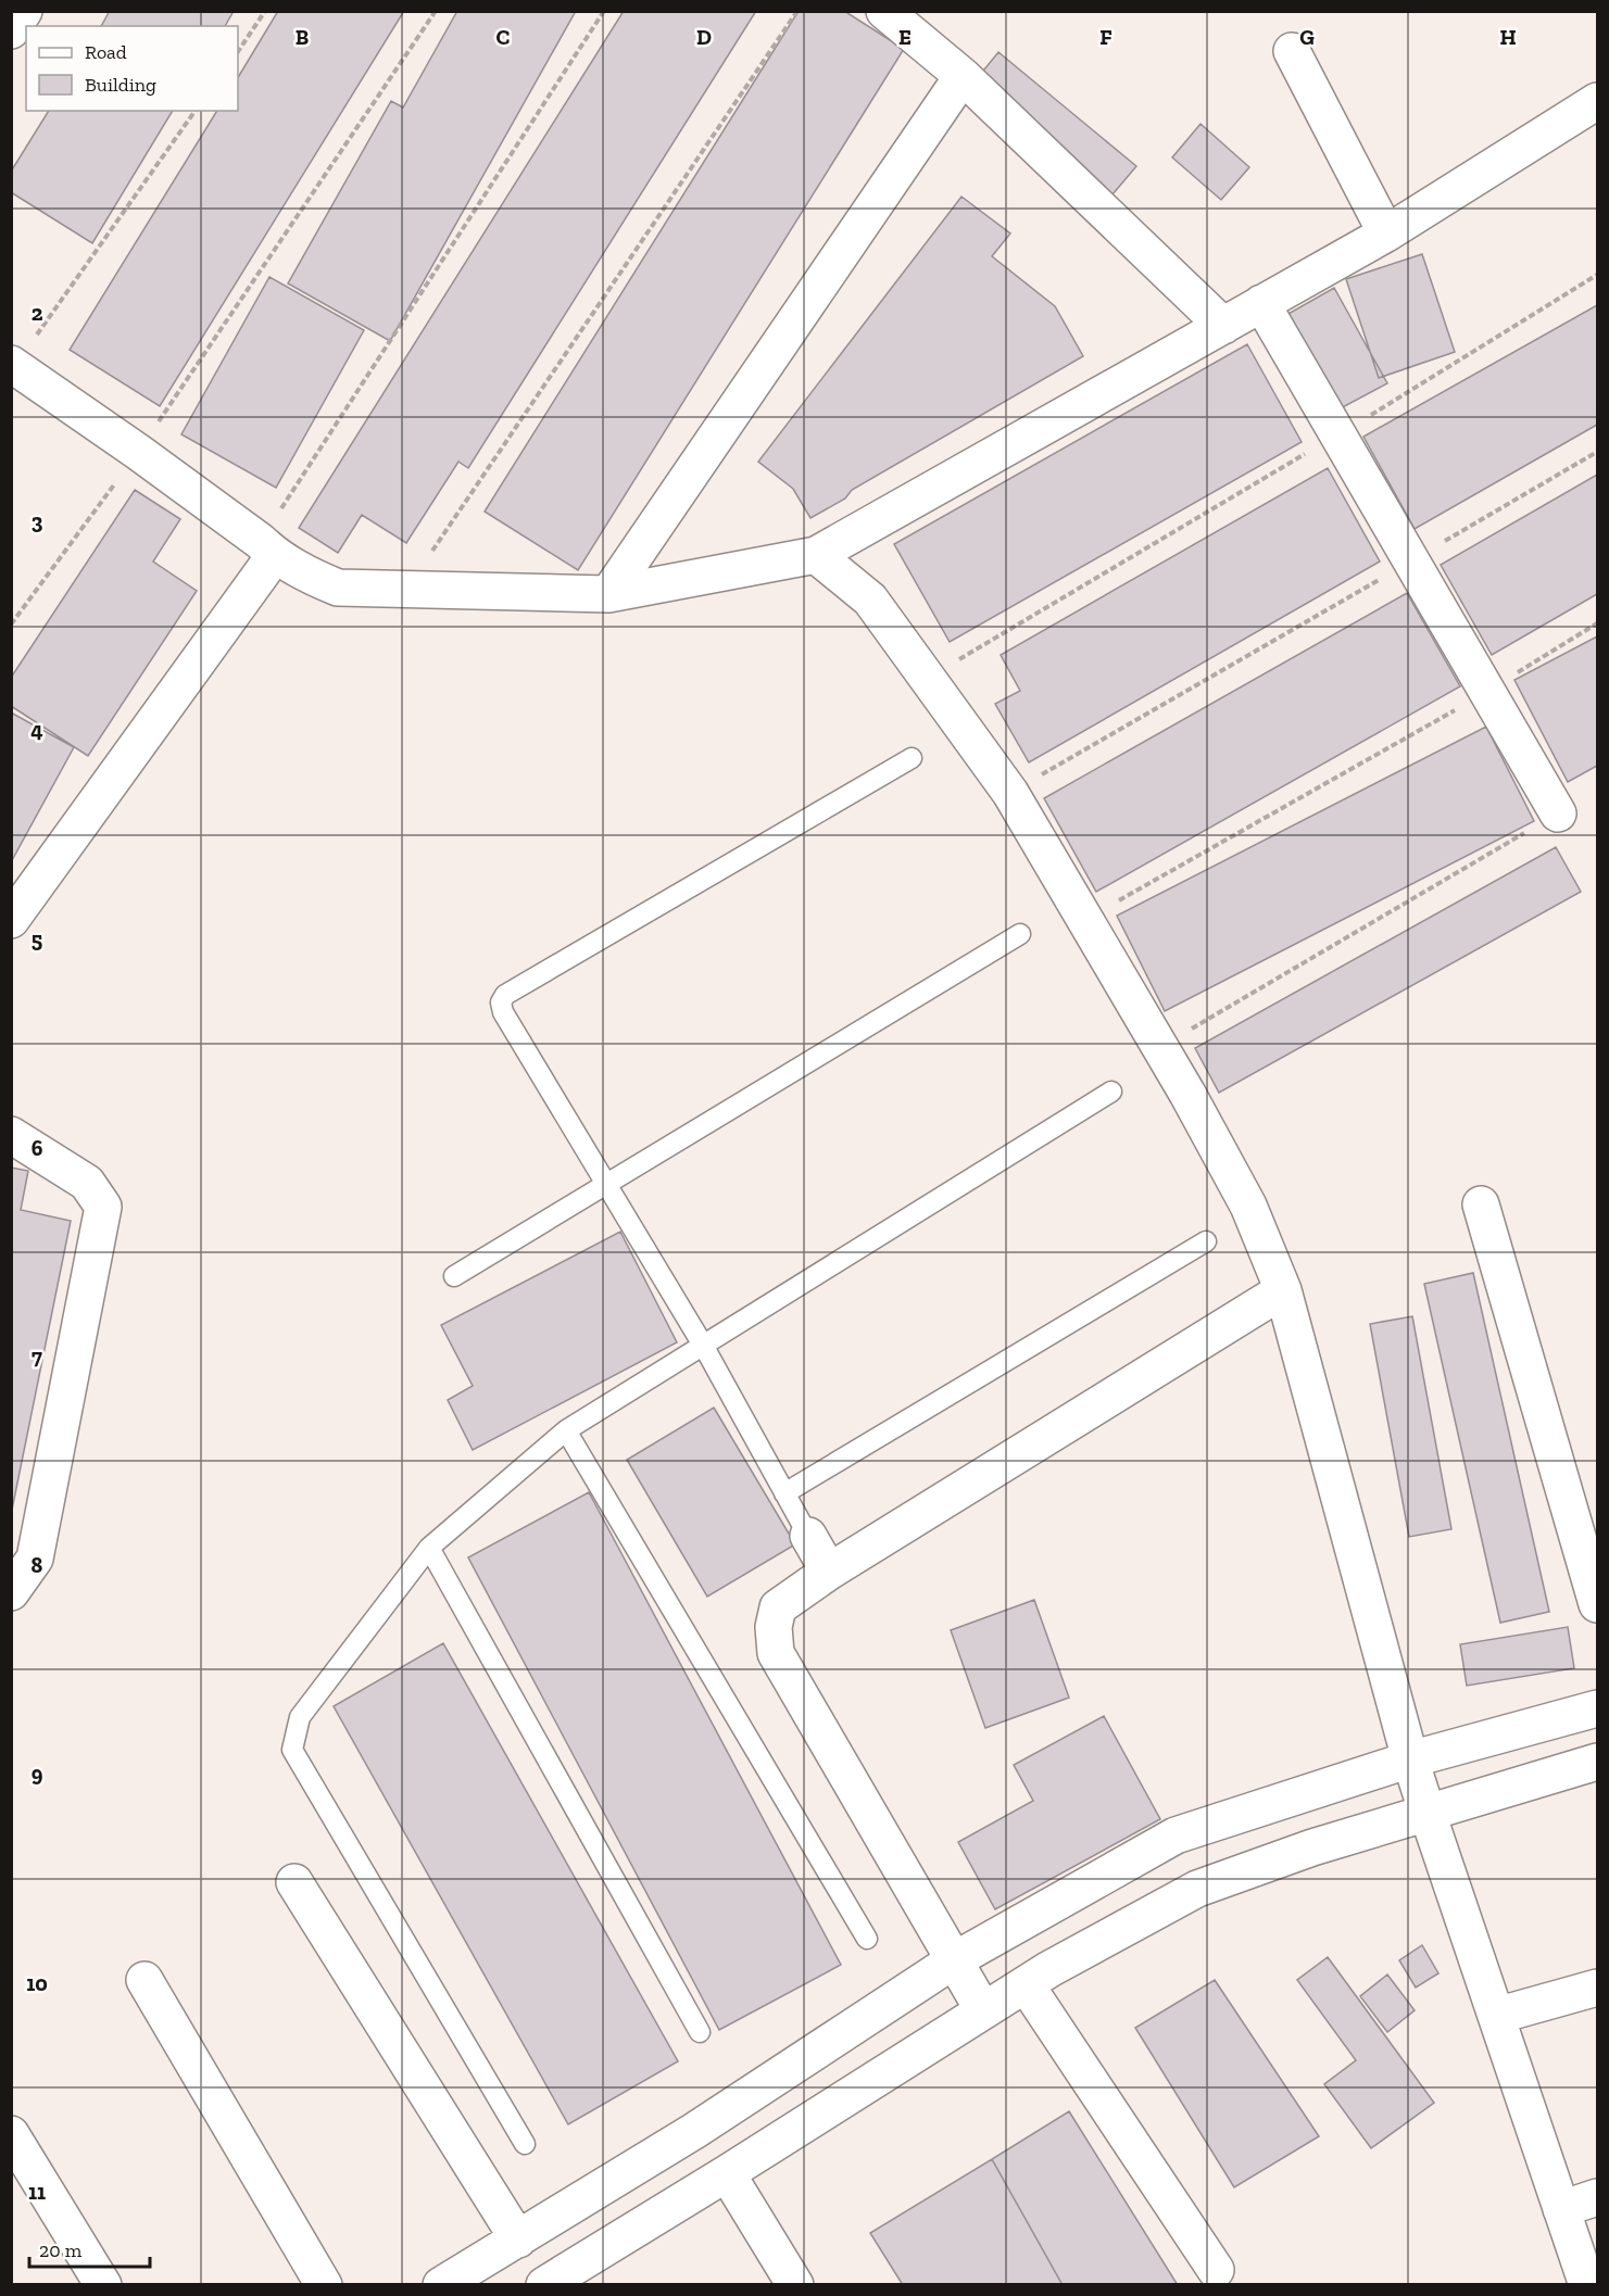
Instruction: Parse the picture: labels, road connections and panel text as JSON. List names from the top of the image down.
{
  "legend": ["Road", "Building"],
  "scale_bar": "20 m",
  "grid": {
    "columns": [
      "B",
      "C",
      "D",
      "E",
      "F",
      "G",
      "H"
    ],
    "rows": [
      "2",
      "3",
      "4",
      "5",
      "6",
      "7",
      "8",
      "9",
      "10",
      "11"
    ]
  }
}
